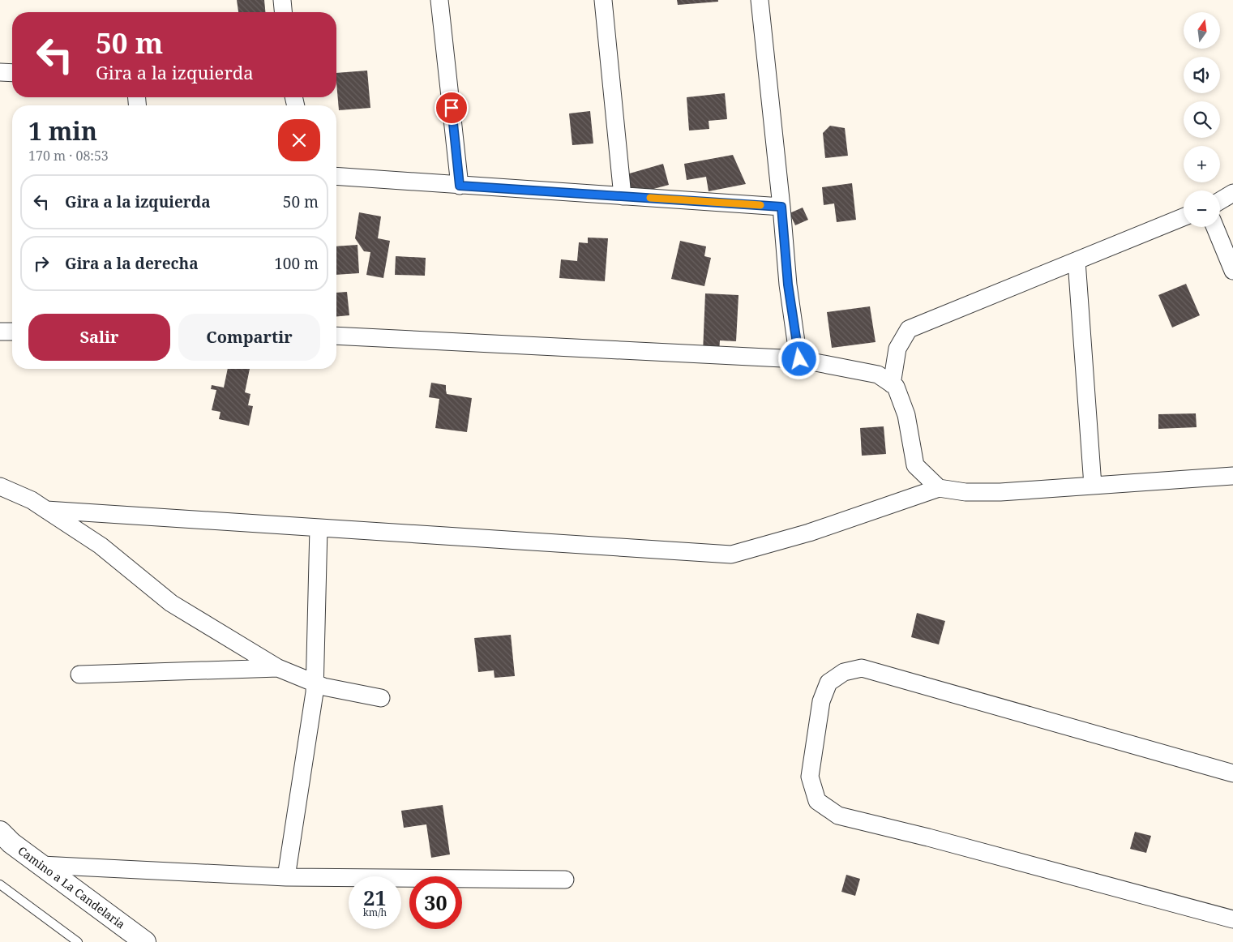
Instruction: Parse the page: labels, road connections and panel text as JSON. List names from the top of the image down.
{
  "streets": {
    "street": ["Camino a La Candelaria"]
  },
  "north": "top",
  "page": {
    "map_buttons": ["+", "−"],
    "turn": ["50 m", "Gira a la izquierda"],
    "heading": ["1 min", "170 m · 08:53"],
    "list": [
      {
        "name": "Gira a la izquierda",
        "value": "50 m"
      },
      {
        "name": "Gira a la derecha",
        "value": "100 m"
      }
    ],
    "buttons": ["Salir", "Compartir"],
    "speed": "21 km/h",
    "limit": "30"
  }
}
